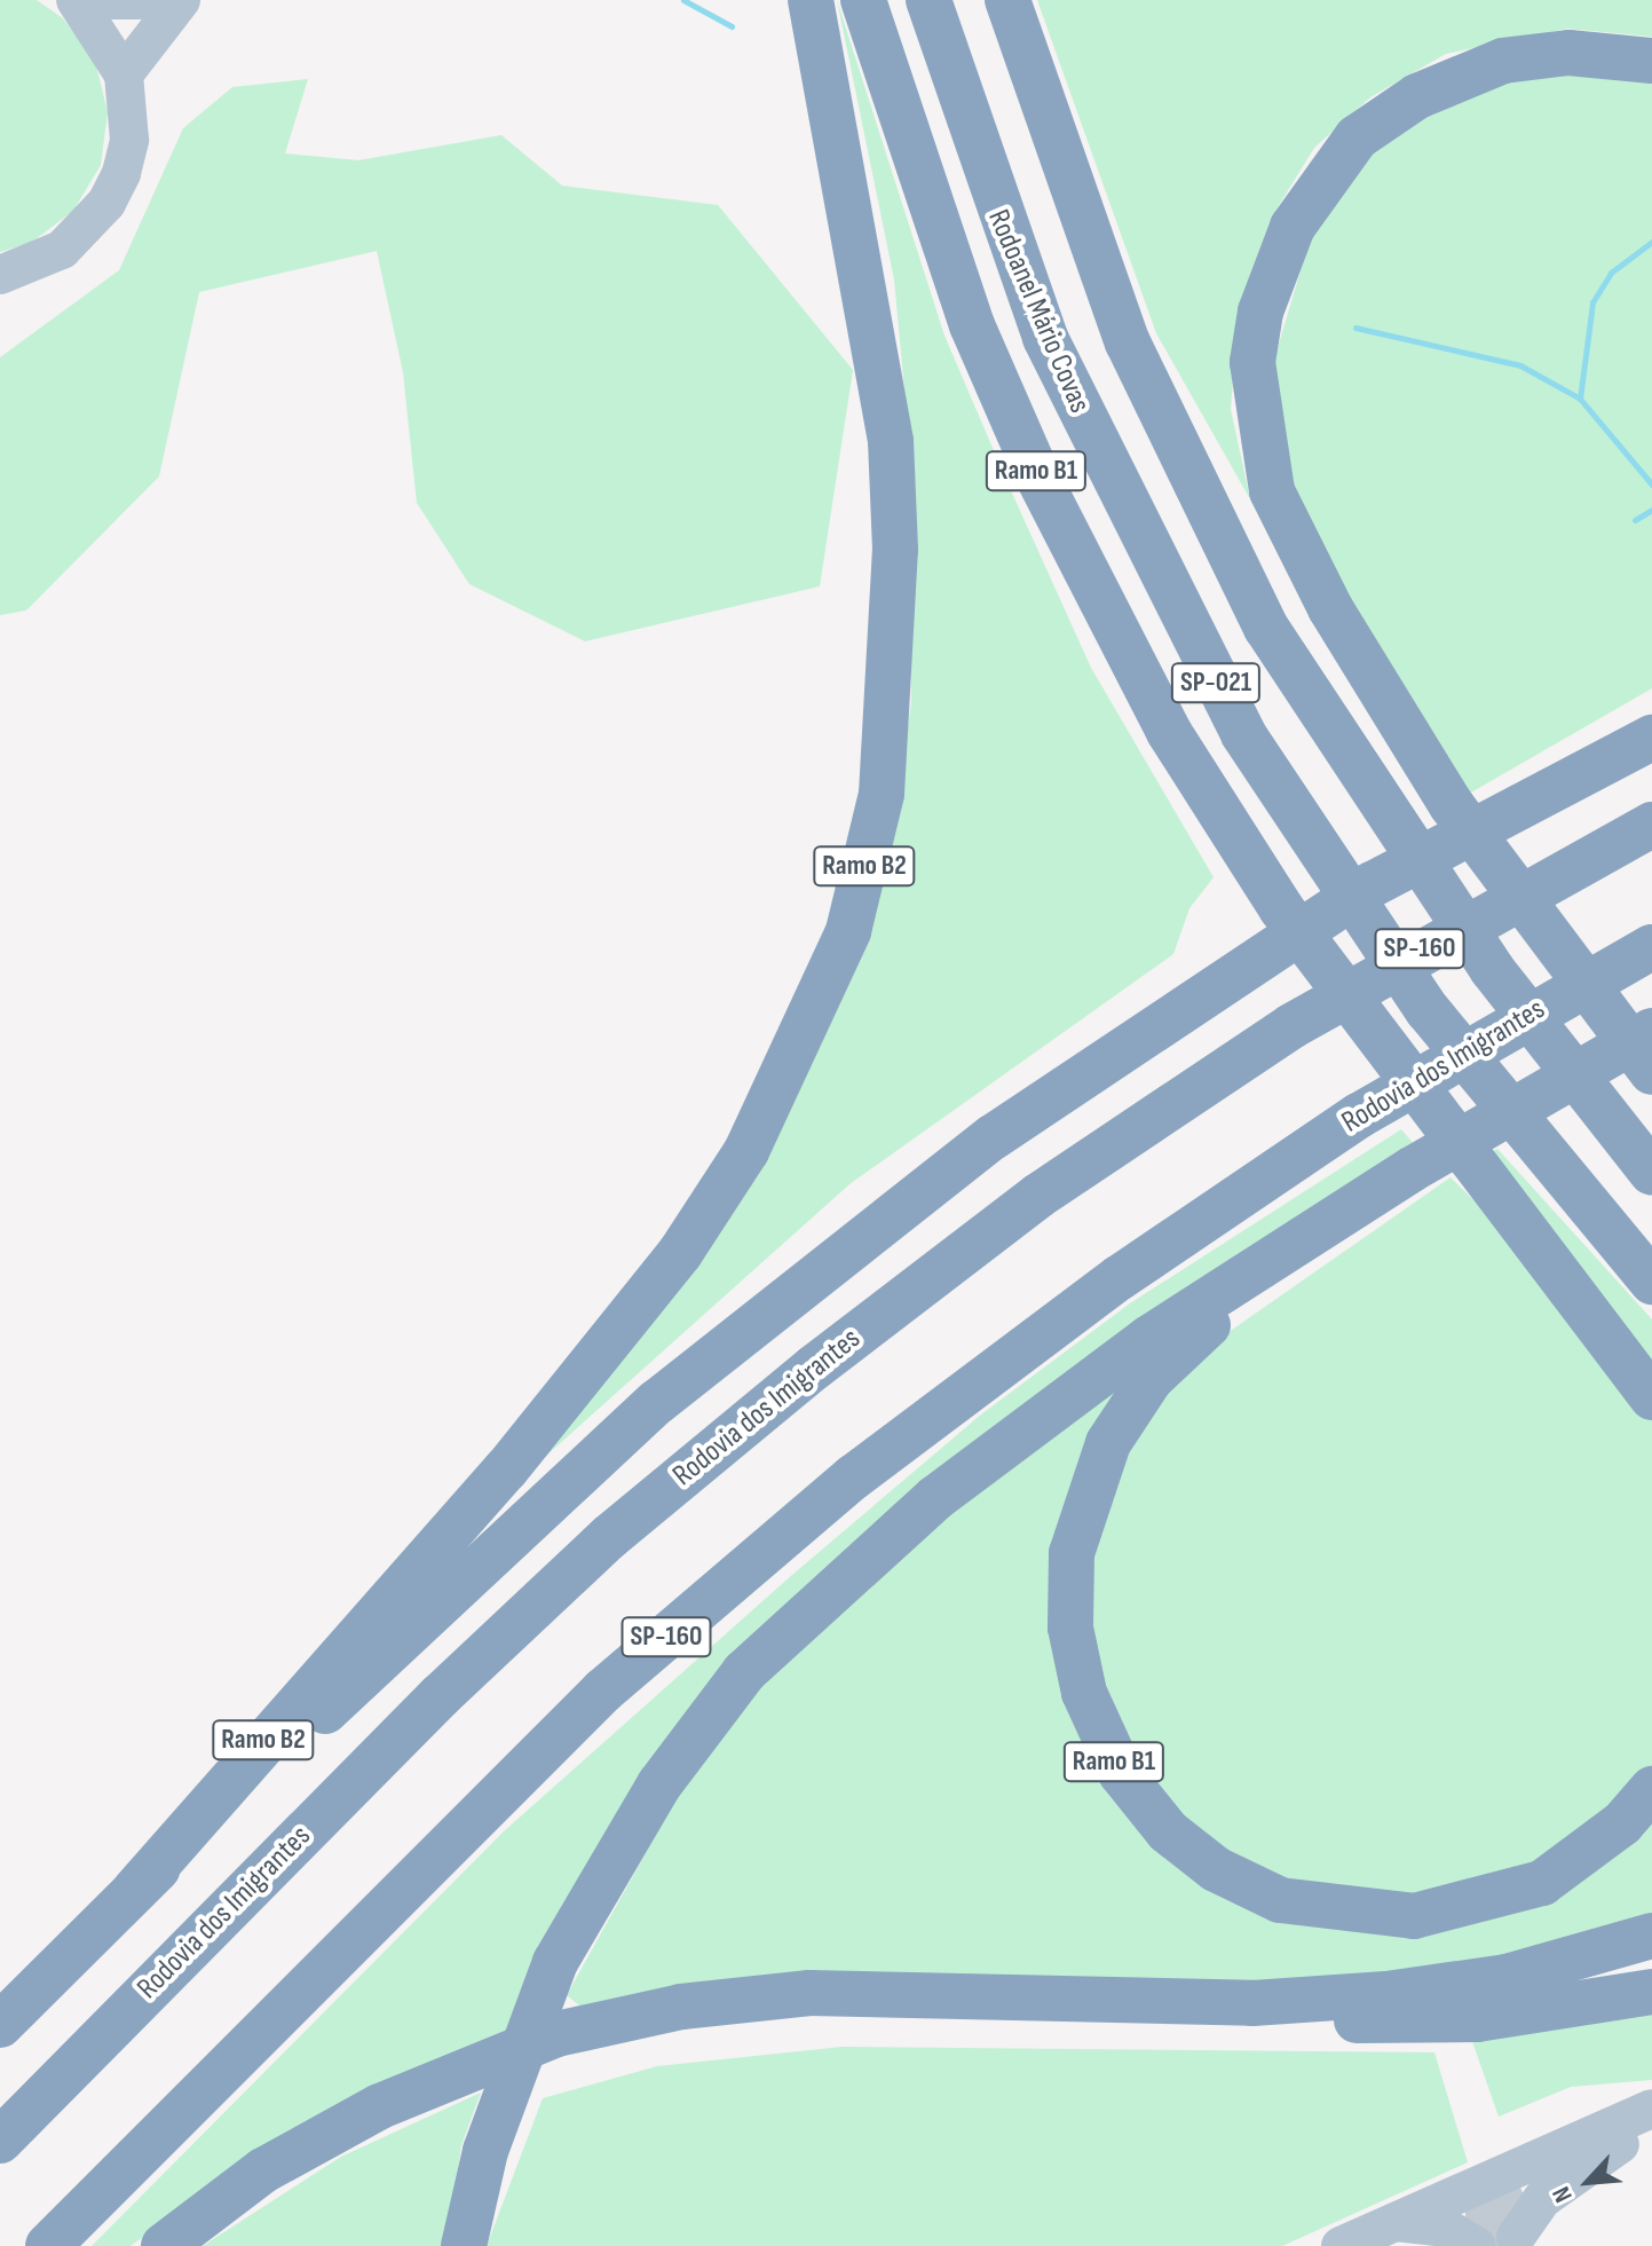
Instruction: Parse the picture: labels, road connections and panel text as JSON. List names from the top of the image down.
{
  "streets": {
    "highway": [
      "Rodoanel Mário Covas",
      "Ramo B1",
      "SP-021",
      "Ramo B2",
      "SP-160",
      "Rodovia dos Imigrantes"
    ]
  },
  "north": "bottom left"
}
